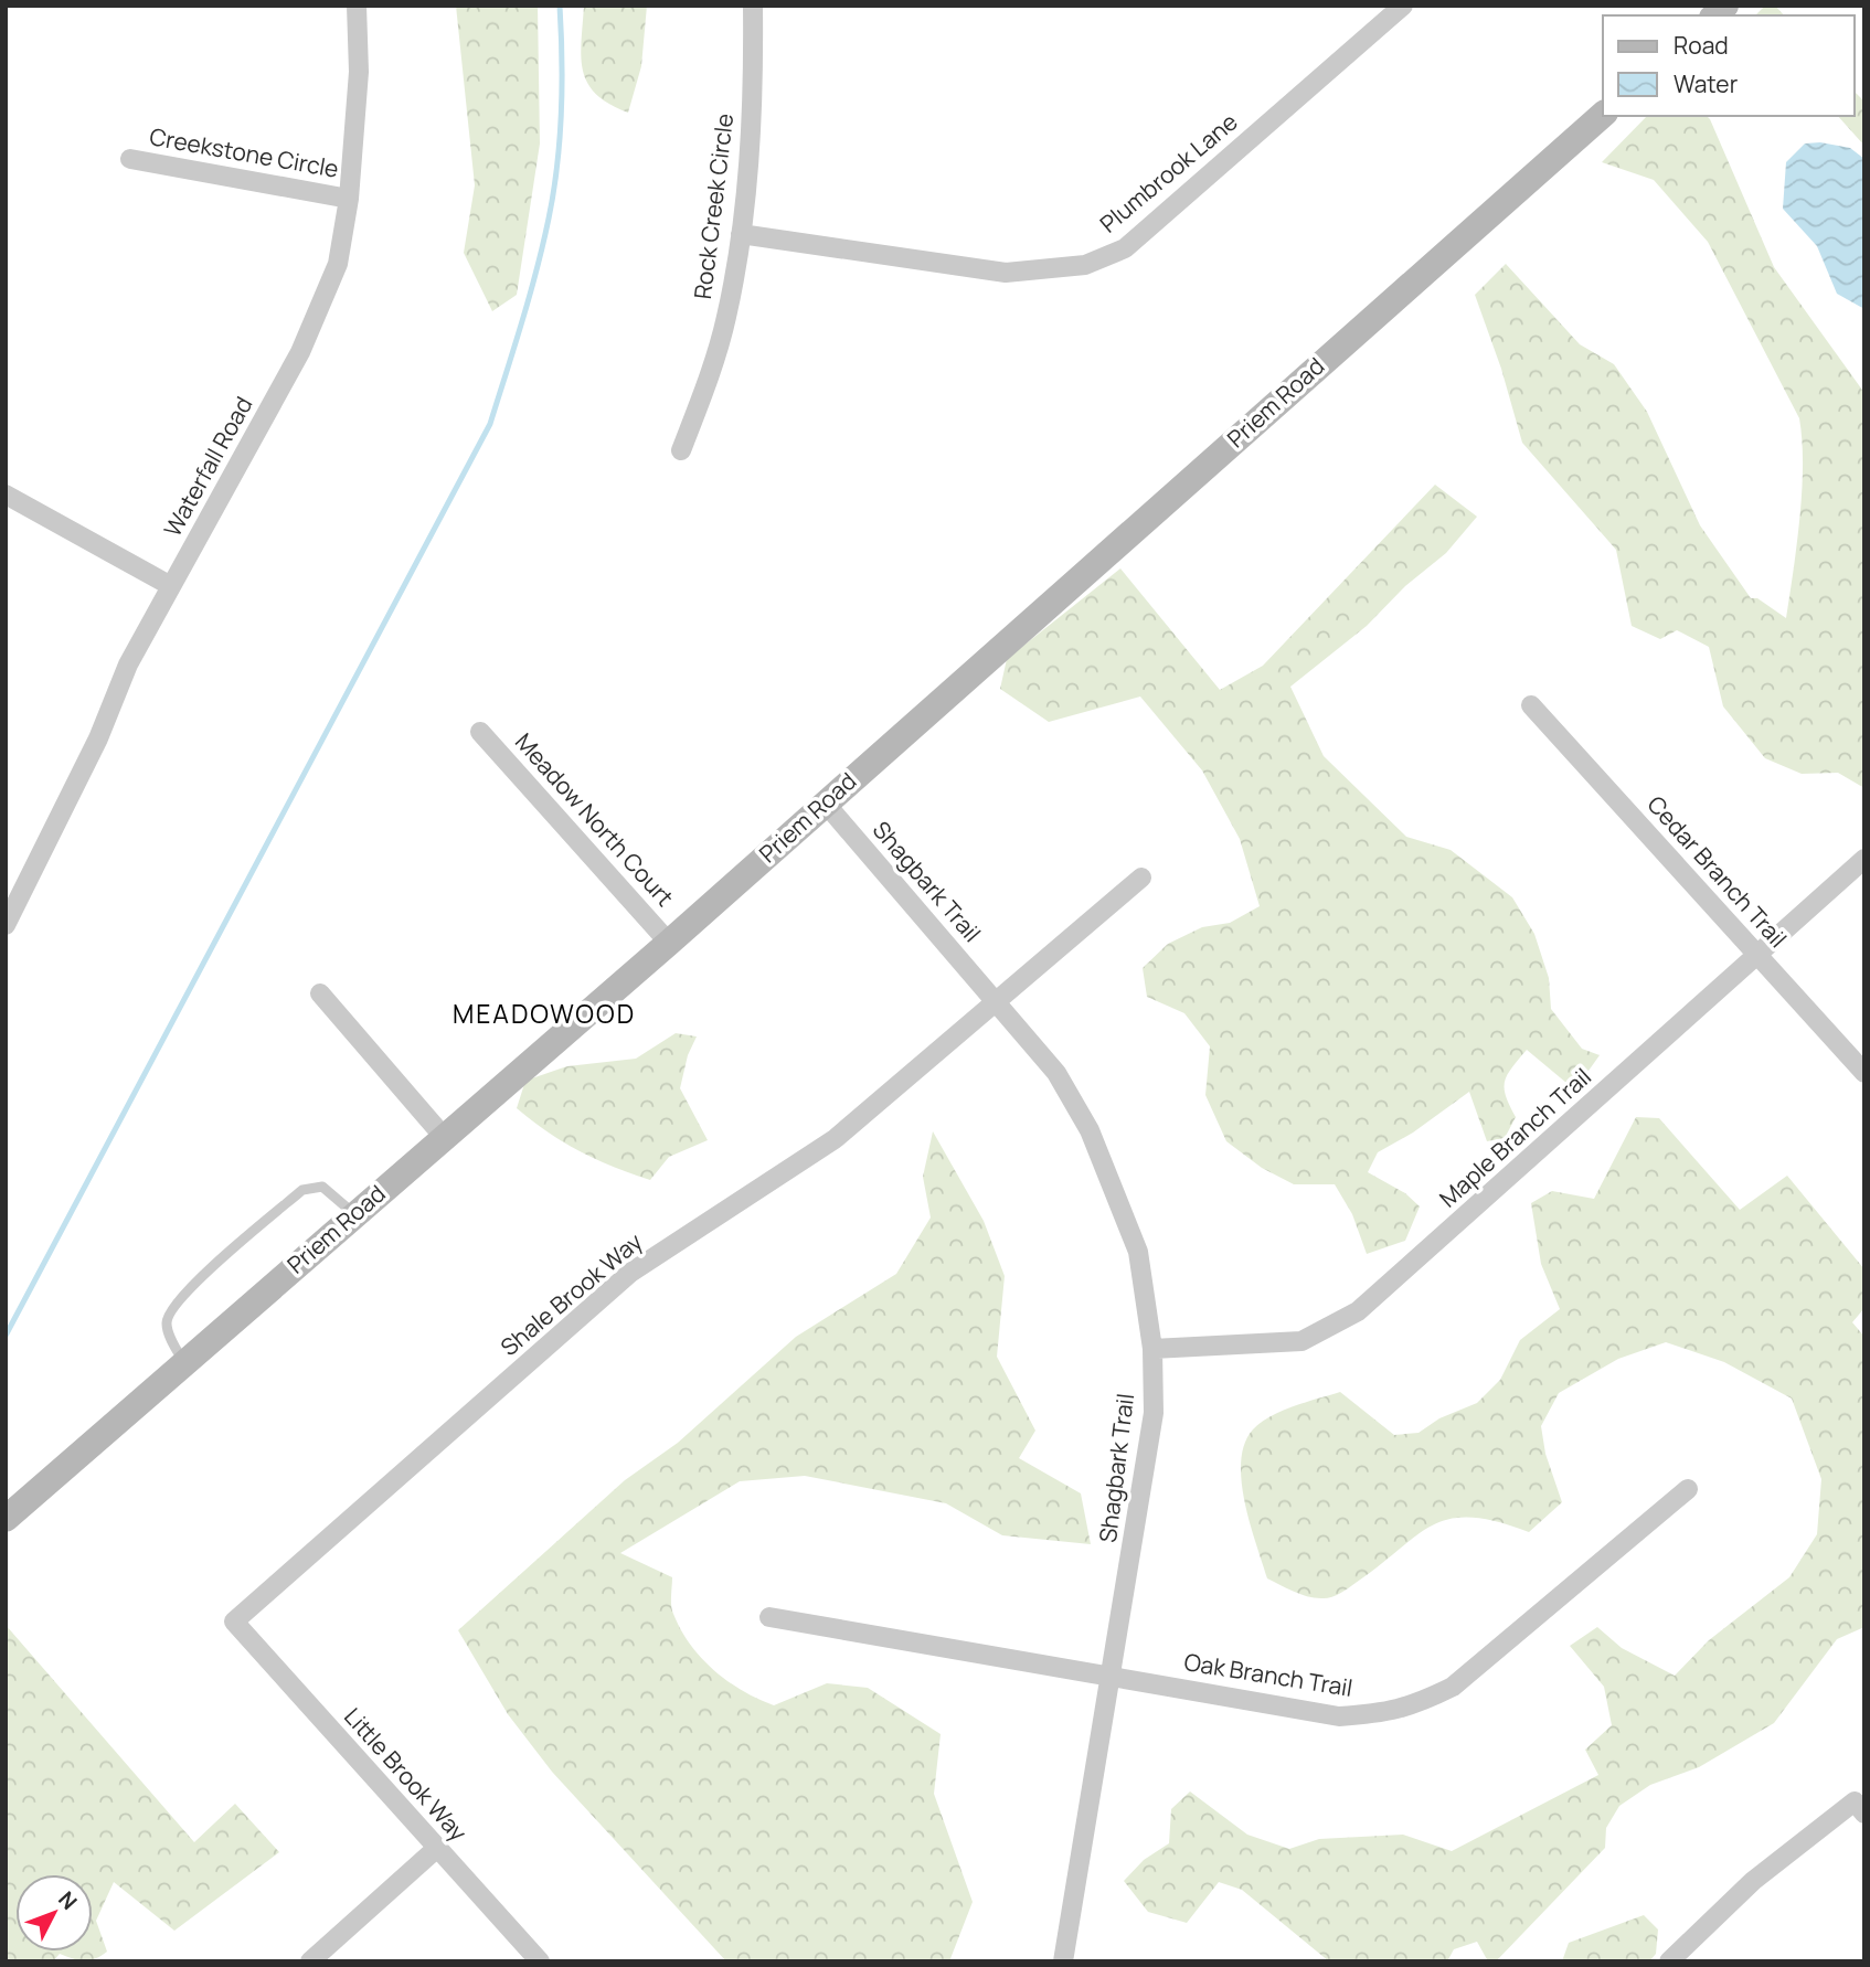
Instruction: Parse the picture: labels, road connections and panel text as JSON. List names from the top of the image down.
{
  "streets": {
    "street": [
      "Creekstone Circle",
      "Plumbrook Lane",
      "Rock Creek Circle",
      "Priem Road",
      "Waterfall Road",
      "Meadow North Court",
      "Cedar Branch Trail",
      "Shagbark Trail",
      "Maple Branch Trail",
      "Shale Brook Way",
      "Oak Branch Trail",
      "Little Brook Way"
    ]
  },
  "crossings": [
    ["Creekstone Circle", "Waterfall Road"],
    ["Plumbrook Lane", "Rock Creek Circle"],
    ["Priem Road", "Meadow North Court"],
    ["Priem Road", "Shagbark Trail"],
    ["Cedar Branch Trail", "Maple Branch Trail"],
    ["Shagbark Trail", "Maple Branch Trail"],
    ["Shagbark Trail", "Shale Brook Way"],
    ["Shagbark Trail", "Oak Branch Trail"],
    ["Shale Brook Way", "Little Brook Way"]
  ],
  "districts": ["MEADOWOOD"],
  "legend": ["Road", "Water"],
  "north": "top right"
}
